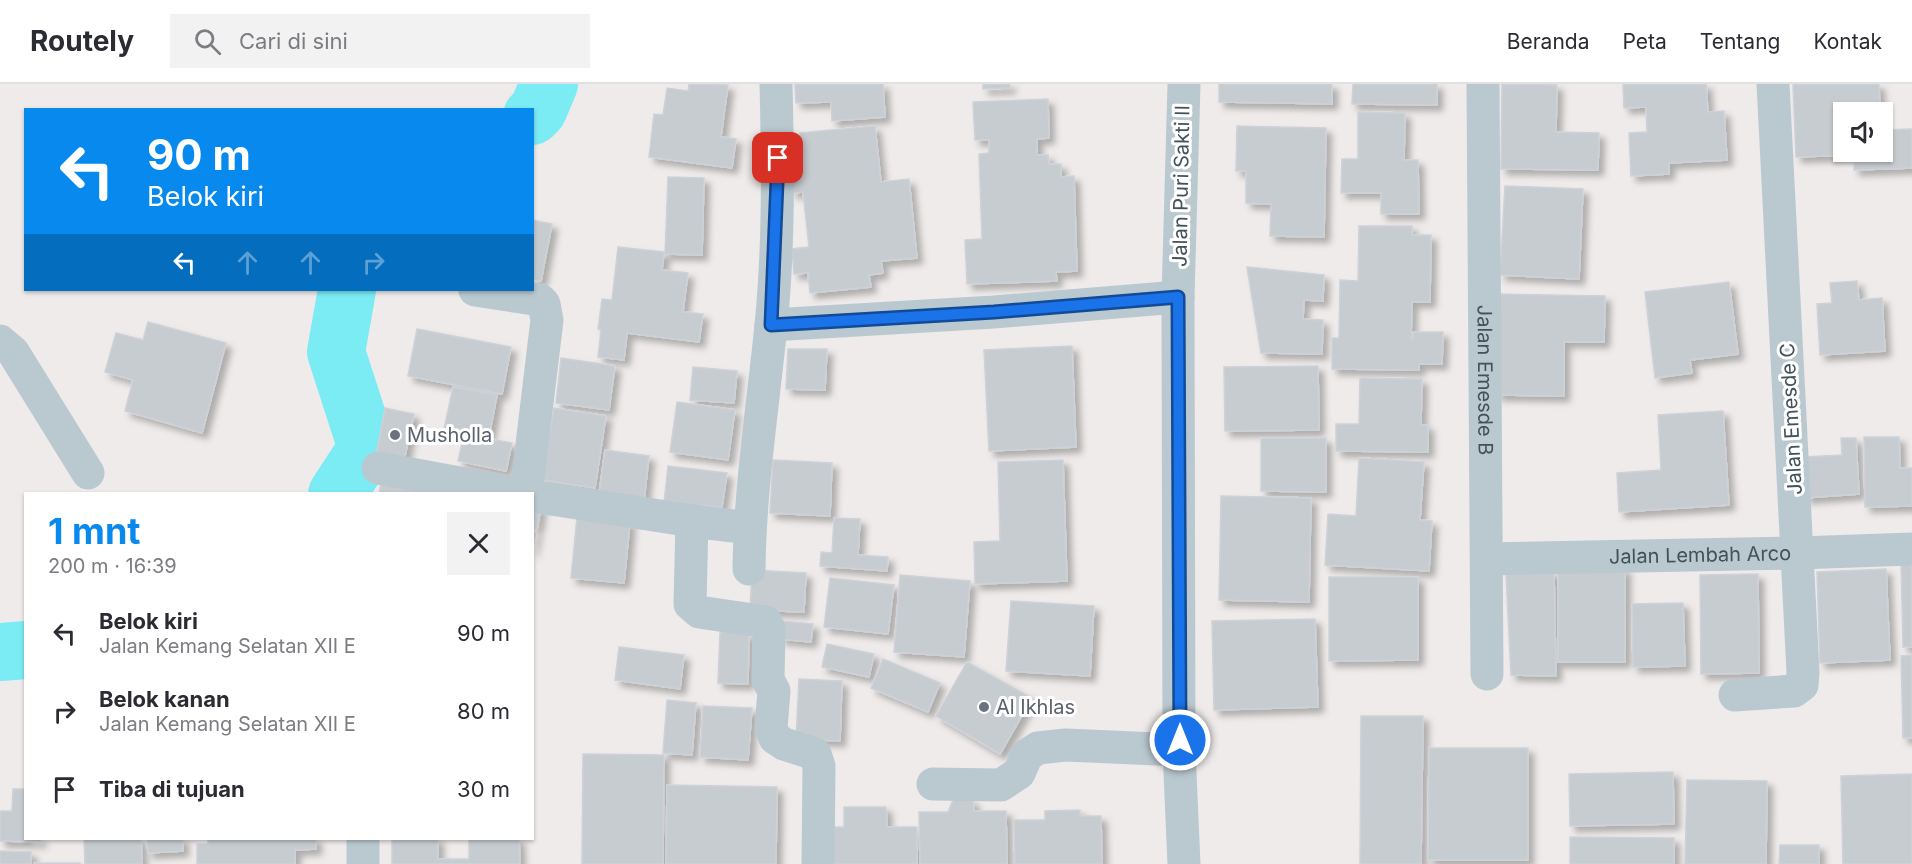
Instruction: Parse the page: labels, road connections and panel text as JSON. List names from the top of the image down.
{
  "streets": {
    "street": [
      "Jalan Puri Sakti II",
      "Jalan Emesde B",
      "Jalan Emesde C",
      "Jalan Lembah Arco"
    ]
  },
  "crossings": [
    ["Jalan Emesde B", "Jalan Lembah Arco"],
    ["Jalan Emesde C", "Jalan Lembah Arco"]
  ],
  "places": ["Musholla", "Al Ikhlas"],
  "page": {
    "header": "Routely",
    "search": "Cari di sini",
    "nav": [
      "Beranda",
      "Peta",
      "Tentang",
      "Kontak"
    ],
    "turn": ["90 m", "Belok kiri"],
    "heading": ["1 mnt", "200 m · 16:39"],
    "list": [
      {
        "name": "Belok kiri",
        "note": "Jalan Kemang Selatan XII E",
        "value": "90 m"
      },
      {
        "name": "Belok kanan",
        "note": "Jalan Kemang Selatan XII E",
        "value": "80 m"
      },
      {
        "name": "Tiba di tujuan",
        "value": "30 m"
      }
    ]
  }
}
